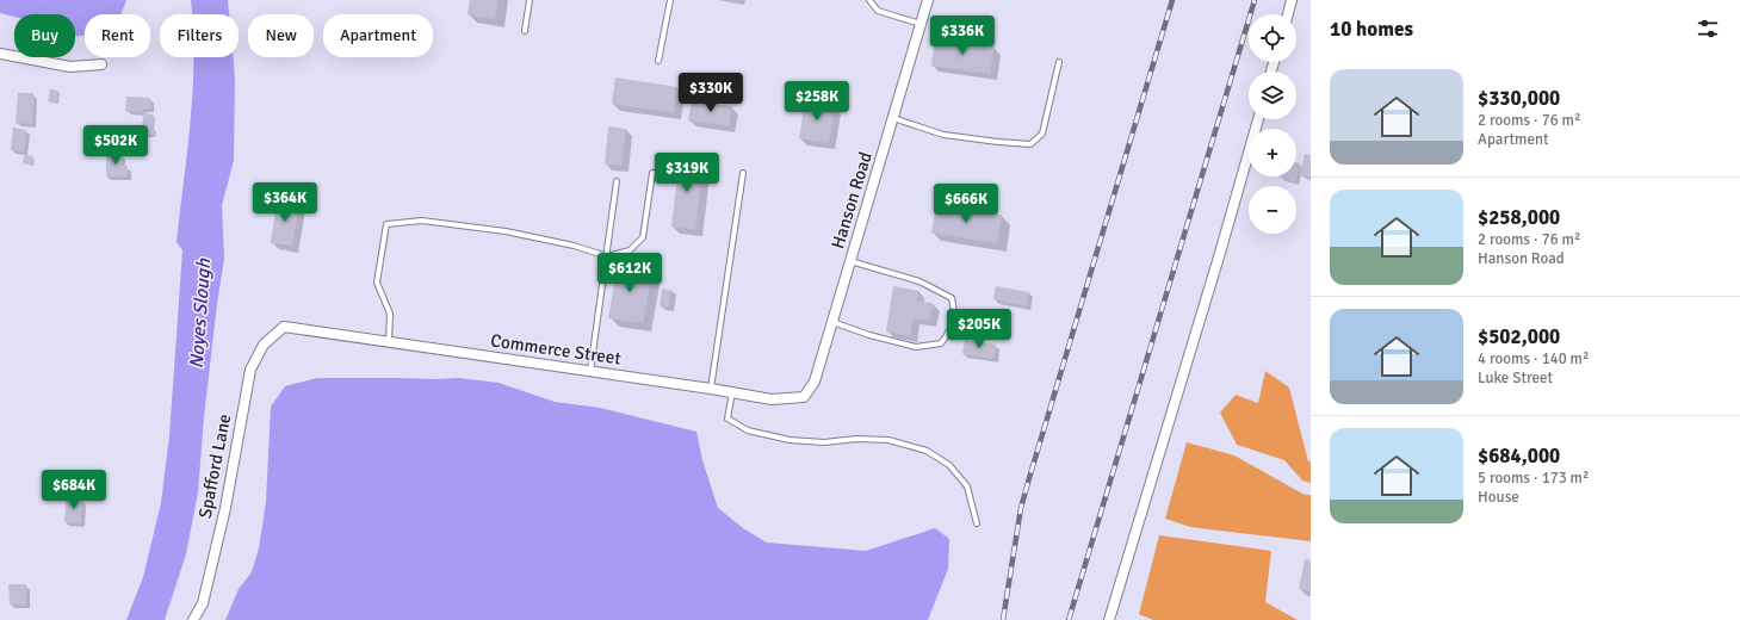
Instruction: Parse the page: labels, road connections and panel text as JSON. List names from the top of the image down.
{
  "streets": {
    "street": ["Hanson Road", "Commerce Street", "Spafford Lane"]
  },
  "crossings": [
    ["Hanson Road", "Commerce Street"],
    ["Commerce Street", "Spafford Lane"]
  ],
  "water": ["Noyes Slough"],
  "page": {
    "heading": "10 homes",
    "map_buttons": ["+", "−"],
    "chip": [
      "Buy",
      "Rent",
      "Filters",
      "New",
      "Apartment"
    ],
    "price": [
      "$336K",
      "$330K",
      "$258K",
      "$502K",
      "$319K",
      "$364K",
      "$666K",
      "$612K",
      "$205K",
      "$684K"
    ],
    "list": [
      {
        "name": "$330,000",
        "note": "2 rooms · 76 m² · Apartment"
      },
      {
        "name": "$258,000",
        "note": "2 rooms · 76 m² · Hanson Road"
      },
      {
        "name": "$502,000",
        "note": "4 rooms · 140 m² · Luke Street"
      },
      {
        "name": "$684,000",
        "note": "5 rooms · 173 m² · House"
      }
    ]
  }
}
